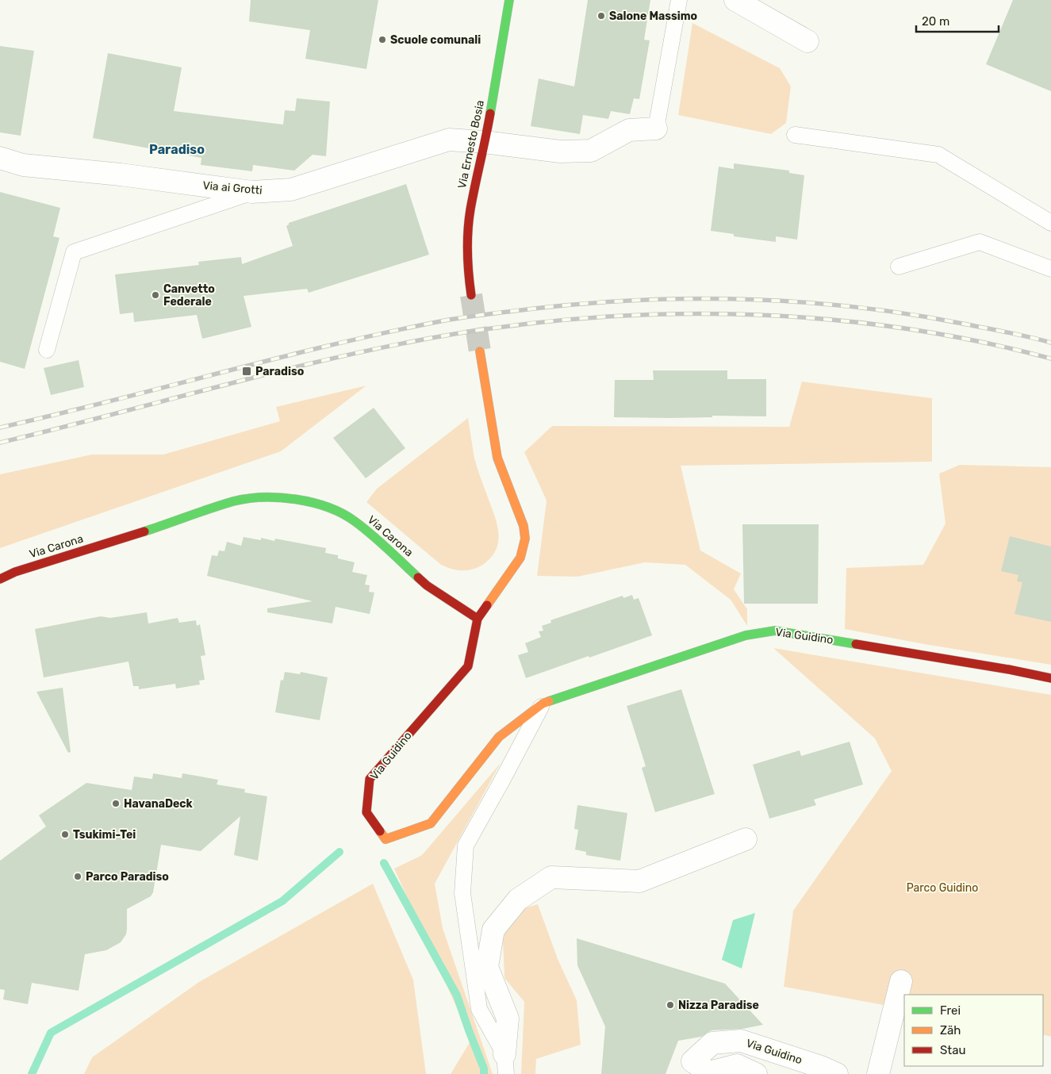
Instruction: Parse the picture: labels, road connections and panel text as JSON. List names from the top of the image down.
{
  "streets": {
    "street": [
      "Via Ernesto Bosia",
      "Via ai Grotti",
      "Via Carona",
      "Via Guidino"
    ]
  },
  "crossings": [
    ["Via Ernesto Bosia", "Via ai Grotti"],
    ["Via Carona", "Via Guidino"]
  ],
  "districts": ["Paradiso"],
  "parks": ["Parco Guidino"],
  "places": {
    "other": [
      "Salone Massimo",
      "Scuole comunali",
      "Canvetto Federale",
      "HavanaDeck",
      "Tsukimi-Tei",
      "Parco Paradiso",
      "Nizza Paradise"
    ],
    "transit": ["Paradiso"]
  },
  "legend": ["Frei", "Zäh", "Stau"],
  "scale_bar": "20 m"
}
